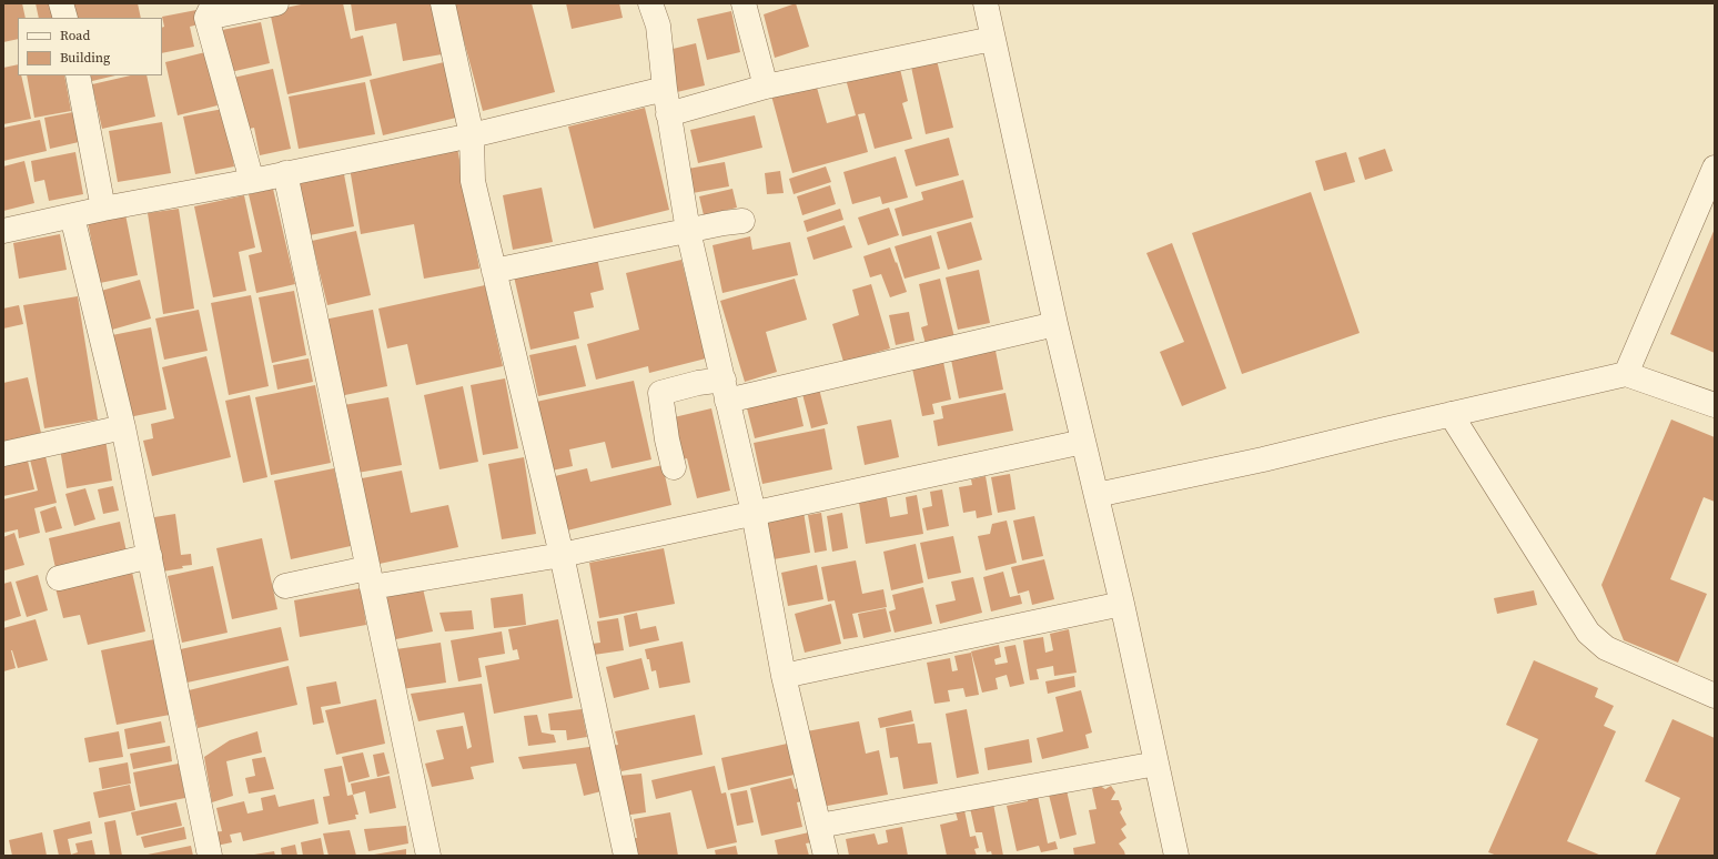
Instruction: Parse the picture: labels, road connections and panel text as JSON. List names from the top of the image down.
{
  "legend": ["Road", "Building"]
}
